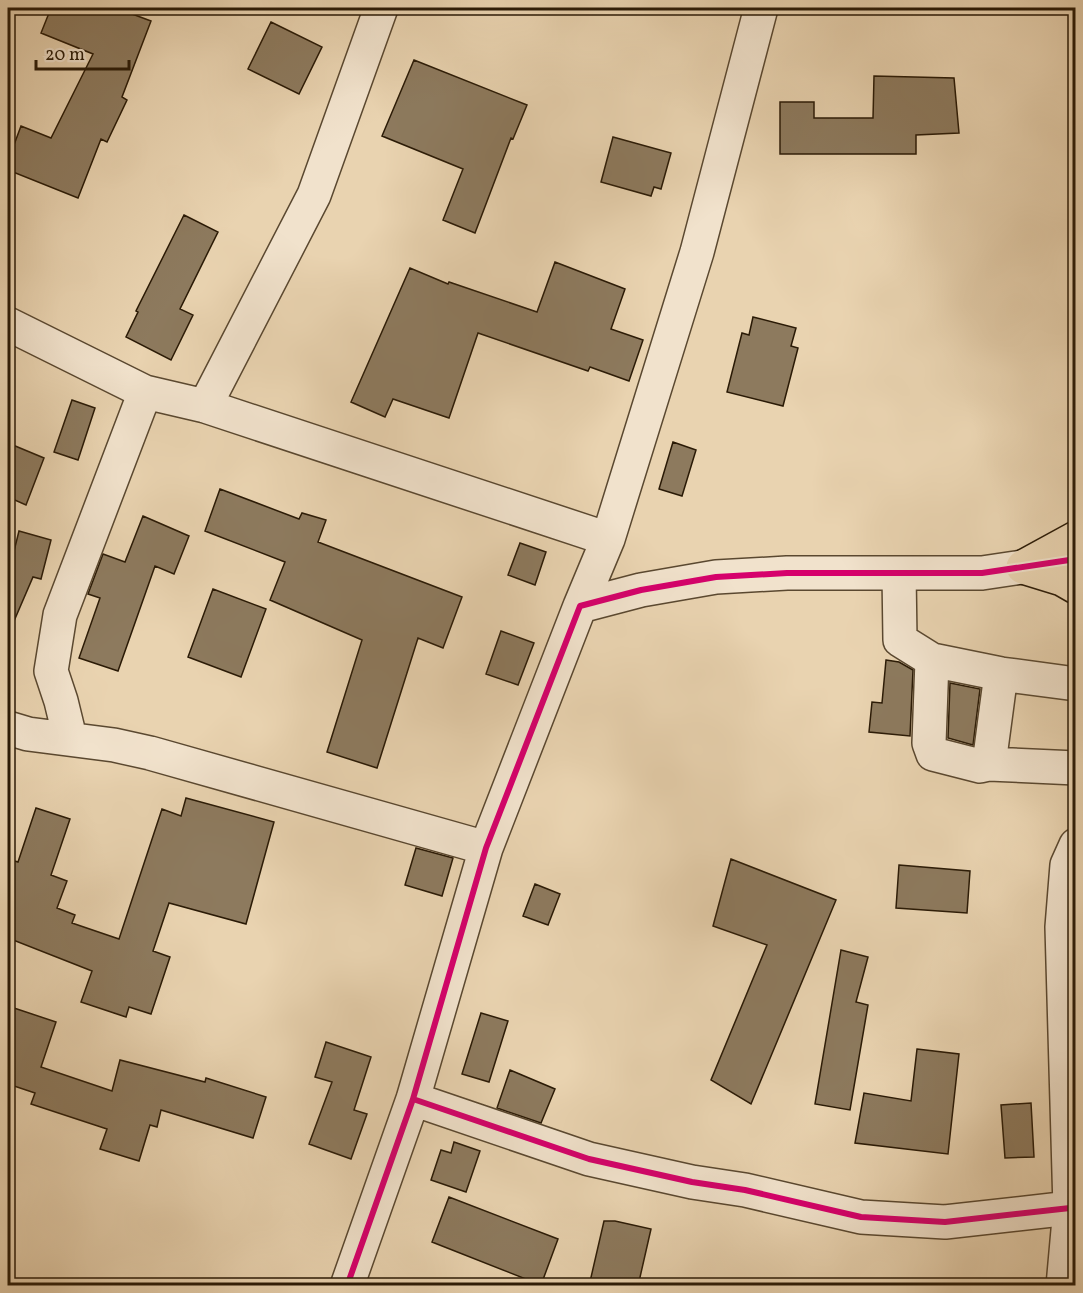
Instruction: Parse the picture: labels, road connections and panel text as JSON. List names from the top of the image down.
{
  "scale_bar": "20 m"
}
